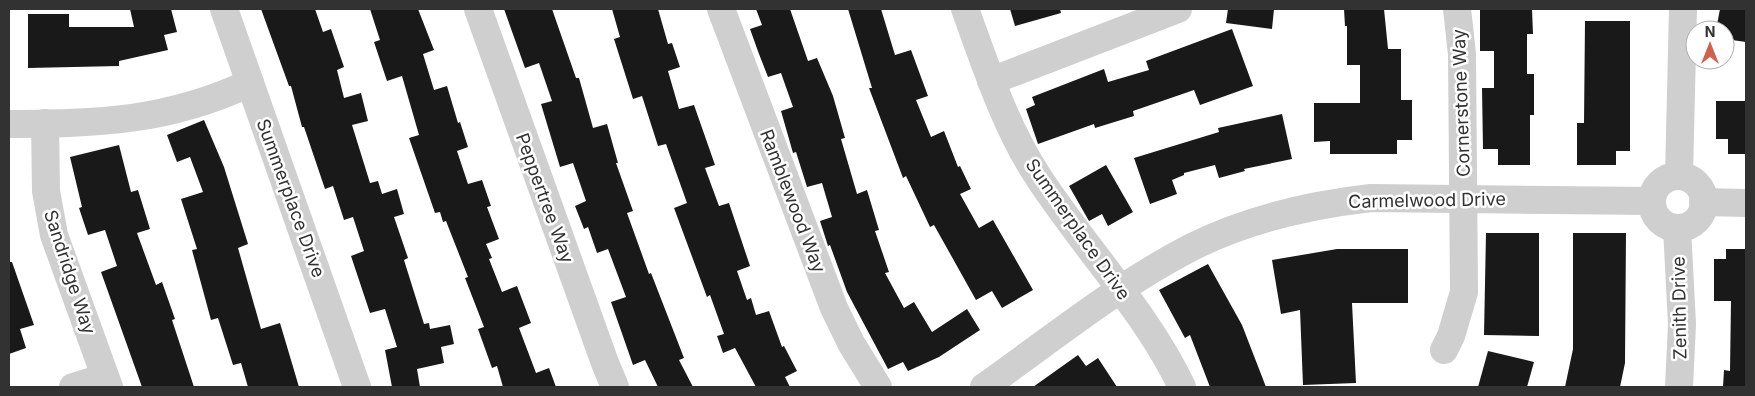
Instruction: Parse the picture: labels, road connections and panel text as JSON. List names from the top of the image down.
{
  "streets": {
    "street": [
      "Cornerstone Way",
      "Summerplace Drive",
      "Peppertree Way",
      "Carmelwood Drive",
      "Ramblewood Way",
      "Sandridge Way",
      "Zenith Drive"
    ]
  },
  "crossings": [
    ["Cornerstone Way", "Carmelwood Drive"],
    ["Summerplace Drive", "Carmelwood Drive"],
    ["Carmelwood Drive", "Zenith Drive"]
  ],
  "north": "top"
}
